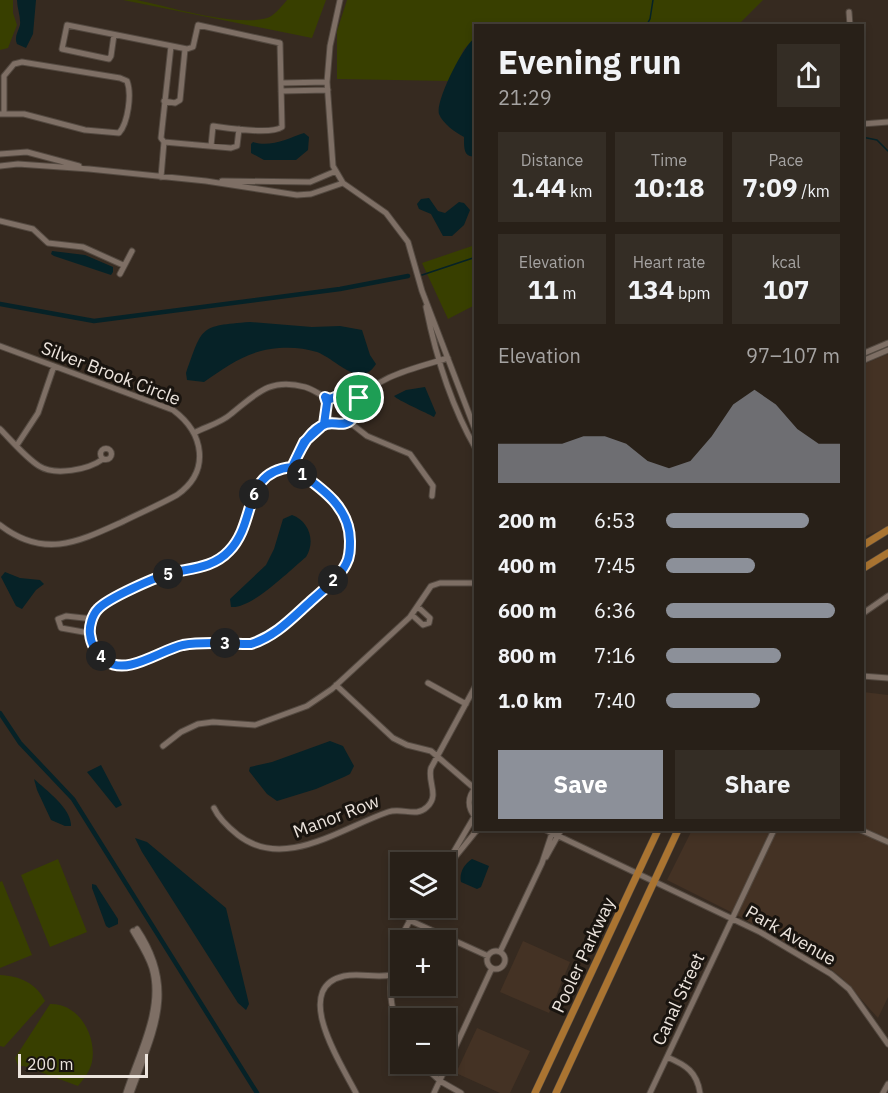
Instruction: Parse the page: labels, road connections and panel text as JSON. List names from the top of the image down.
{
  "streets": {
    "main road": ["Pooler Parkway"],
    "street": [
      "Silver Brook Circle",
      "Manor Row",
      "Park Avenue",
      "Canal Street"
    ]
  },
  "crossings": [
    ["Park Avenue", "Pooler Parkway"],
    ["Park Avenue", "Canal Street"]
  ],
  "scale_bar": "200 m",
  "page": {
    "heading": ["Evening run", "21:29"],
    "stats": [
      ["Distance", "1.44 km"],
      ["Time", "10:18"],
      ["Pace", "7:09 /km"],
      ["Elevation", "11 m"],
      ["Heart rate", "134 bpm"],
      ["kcal", "107"]
    ],
    "chart": ["Elevation", "97–107 m"],
    "pins": [
      "1",
      "6",
      "5",
      "2",
      "3",
      "4"
    ],
    "list": [
      {
        "name": "200 m",
        "note": "6:53"
      },
      {
        "name": "400 m",
        "note": "7:45"
      },
      {
        "name": "600 m",
        "note": "6:36"
      },
      {
        "name": "800 m",
        "note": "7:16"
      },
      {
        "name": "1.0 km",
        "note": "7:40"
      }
    ],
    "buttons": ["Save", "Share"],
    "map_buttons": ["+", "−"],
    "scale": "200 m"
  }
}
